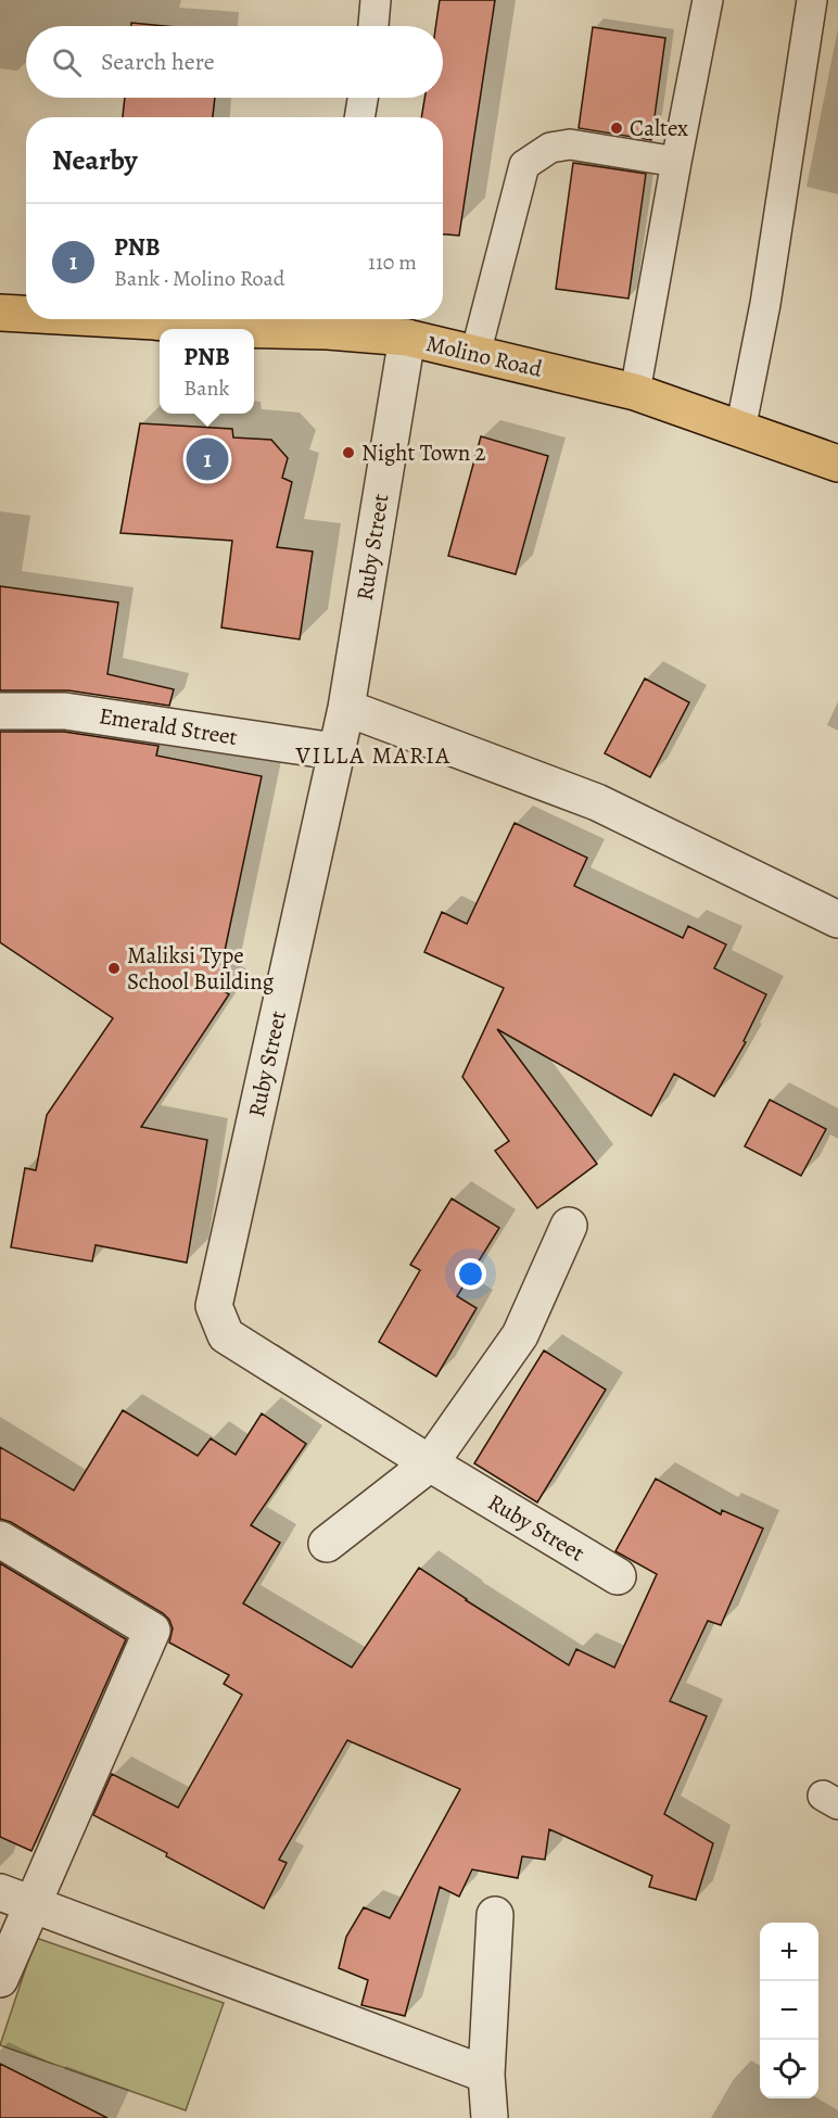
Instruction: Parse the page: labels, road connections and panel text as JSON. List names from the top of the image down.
{
  "streets": {
    "main road": ["Molino Road"],
    "street": ["Ruby Street", "Emerald Street"]
  },
  "crossings": [
    ["Molino Road", "Ruby Street"],
    ["Ruby Street", "Emerald Street"]
  ],
  "districts": ["VILLA MARIA"],
  "places": ["Caltex", "Night Town 2", "Maliksi Type School Building"],
  "page": {
    "search": "Search here",
    "heading": "Nearby",
    "list": [
      {
        "mark": "1",
        "name": "PNB",
        "note": "Bank · Molino Road",
        "value": "110 m"
      }
    ],
    "popup": ["PNB", "Bank"],
    "pins": "1",
    "map_buttons": ["+", "−"]
  }
}
